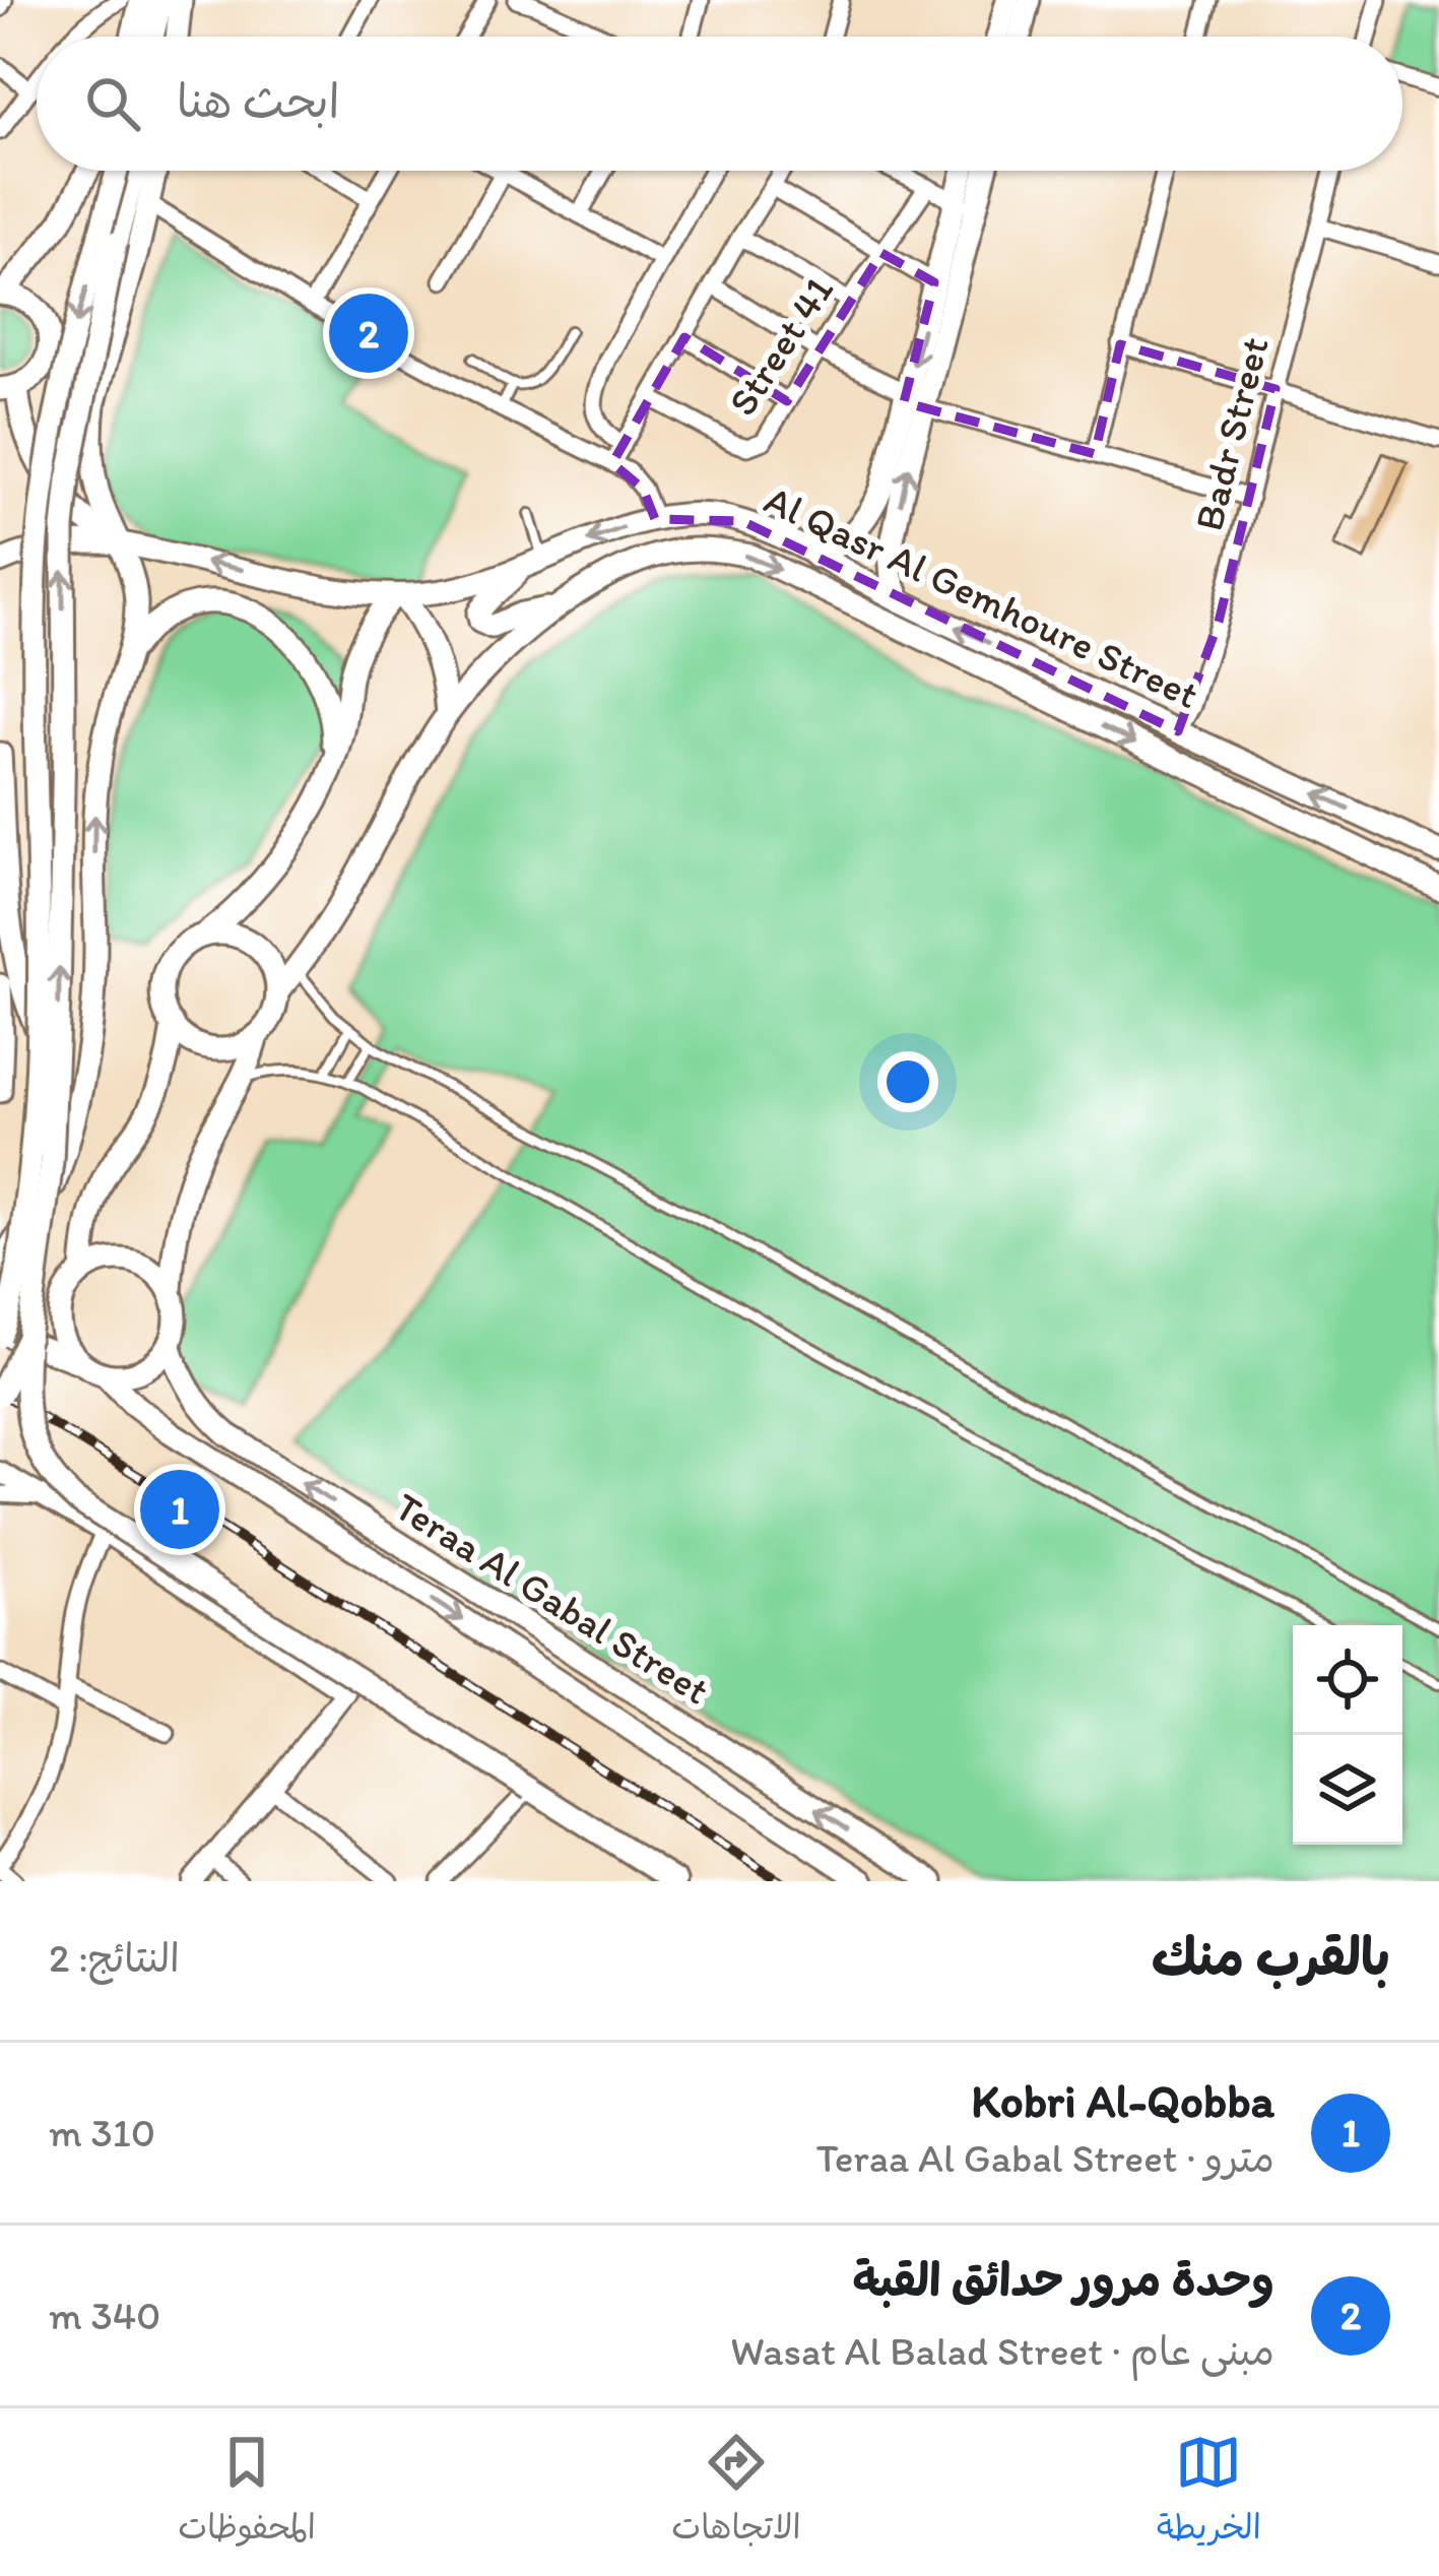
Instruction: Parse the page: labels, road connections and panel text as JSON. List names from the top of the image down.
{
  "streets": {
    "main road": ["Al Qasr Al Gemhoure Street", "Teraa Al Gabal Street"],
    "street": ["Street 41", "Badr Street"]
  },
  "crossings": [
    ["Badr Street", "Al Qasr Al Gemhoure Street"]
  ],
  "page": {
    "search": "ابحث هنا",
    "pins": ["2", "1"],
    "heading": ["بالقرب منك", "النتائج: 2"],
    "list": [
      {
        "mark": "1",
        "name": "Kobri Al-Qobba",
        "note": "مترو · Teraa Al Gabal Street",
        "value": "310 m"
      },
      {
        "mark": "2",
        "name": "وحدة مرور حدائق القبة",
        "note": "مبنى عام · Wasat Al Balad Street",
        "value": "340 m"
      }
    ],
    "nav": ["الخريطة", "الاتجاهات", "المحفوظات"]
  }
}
